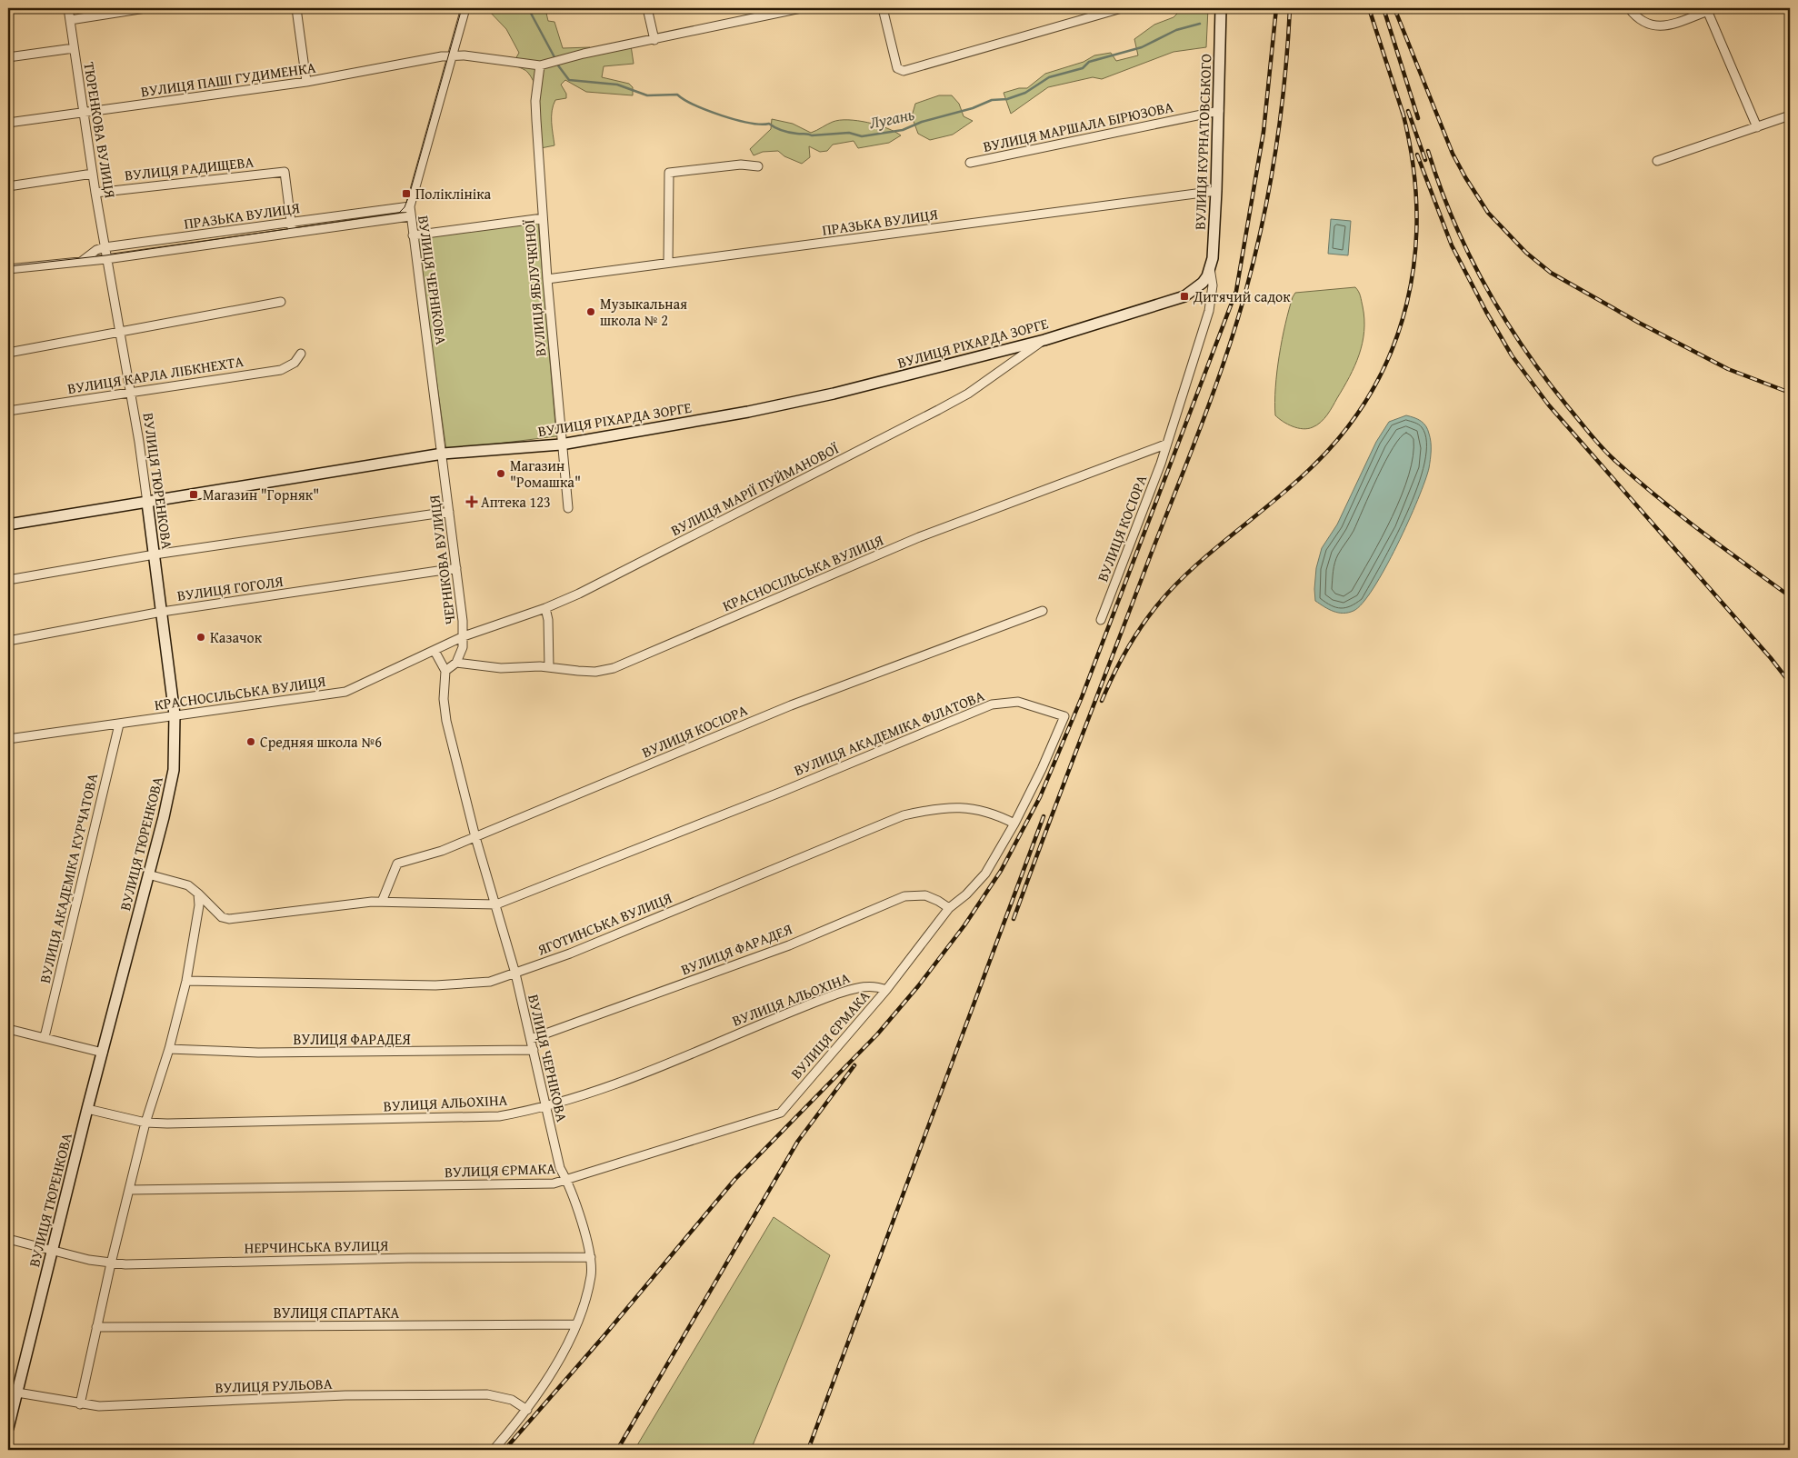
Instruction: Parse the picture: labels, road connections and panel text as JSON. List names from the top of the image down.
{
  "streets": {
    "street": [
      "ВУЛИЦЯ ПАШІ ГУДИМЕНКА",
      "ВУЛИЦЯ МАРШАЛА БІРЮЗОВА",
      "ТЮРЕНКОВА ВУЛИЦЯ",
      "ВУЛИЦЯ КУРНАТОВСЬКОГО",
      "ВУЛИЦЯ РАДИЩЕВА",
      "ПРАЗЬКА ВУЛИЦЯ",
      "ВУЛИЦЯ ЧЕРНІКОВА",
      "ВУЛИЦЯ ЯБЛУЧКІНОЇ",
      "ВУЛИЦЯ РІХАРДА ЗОРГЕ",
      "ВУЛИЦЯ КАРЛА ЛІБКНЕХТА",
      "ВУЛИЦЯ ТЮРЕНКОВА",
      "ВУЛИЦЯ МАРІЇ ПУЙМАНОВОЇ",
      "ВУЛИЦЯ КОСІОРА",
      "ЧЕРНІКОВА ВУЛИЦЯ",
      "КРАСНОСІЛЬСЬКА ВУЛИЦЯ",
      "ВУЛИЦЯ ГОГОЛЯ",
      "ВУЛИЦЯ АКАДЕМІКА ФІЛАТОВА",
      "ВУЛИЦЯ АКАДЕМІКА КУРЧАТОВА",
      "ЯГОТИНСЬКА ВУЛИЦЯ",
      "ВУЛИЦЯ ФАРАДЕЯ",
      "ВУЛИЦЯ АЛЬОХІНА",
      "ВУЛИЦЯ ЄРМАКА",
      "НЕРЧИНСЬКА ВУЛИЦЯ",
      "ВУЛИЦЯ СПАРТАКА",
      "ВУЛИЦЯ РУЛЬОВА"
    ]
  },
  "crossings": [
    ["ВУЛИЦЯ ПАШІ ГУДИМЕНКА", "ТЮРЕНКОВА ВУЛИЦЯ"],
    ["ВУЛИЦЯ ПАШІ ГУДИМЕНКА", "ВУЛИЦЯ ЧЕРНІКОВА"],
    ["ВУЛИЦЯ ПАШІ ГУДИМЕНКА", "ВУЛИЦЯ ЯБЛУЧКІНОЇ"],
    ["ВУЛИЦЯ МАРШАЛА БІРЮЗОВА", "ВУЛИЦЯ КУРНАТОВСЬКОГО"],
    ["ТЮРЕНКОВА ВУЛИЦЯ", "ВУЛИЦЯ РАДИЩЕВА"],
    ["ТЮРЕНКОВА ВУЛИЦЯ", "ПРАЗЬКА ВУЛИЦЯ"],
    ["ТЮРЕНКОВА ВУЛИЦЯ", "ВУЛИЦЯ ТЮРЕНКОВА"],
    ["ВУЛИЦЯ КУРНАТОВСЬКОГО", "ПРАЗЬКА ВУЛИЦЯ"],
    ["ВУЛИЦЯ КУРНАТОВСЬКОГО", "ВУЛИЦЯ РІХАРДА ЗОРГЕ"],
    ["ВУЛИЦЯ КУРНАТОВСЬКОГО", "ВУЛИЦЯ КОСІОРА"],
    ["ВУЛИЦЯ РАДИЩЕВА", "ПРАЗЬКА ВУЛИЦЯ"],
    ["ПРАЗЬКА ВУЛИЦЯ", "ВУЛИЦЯ ЧЕРНІКОВА"],
    ["ПРАЗЬКА ВУЛИЦЯ", "ВУЛИЦЯ ЯБЛУЧКІНОЇ"],
    ["ПРАЗЬКА ВУЛИЦЯ", "ВУЛИЦЯ ТЮРЕНКОВА"],
    ["ВУЛИЦЯ ЧЕРНІКОВА", "ВУЛИЦЯ РІХАРДА ЗОРГЕ"],
    ["ВУЛИЦЯ ЧЕРНІКОВА", "ВУЛИЦЯ КОСІОРА"],
    ["ВУЛИЦЯ ЧЕРНІКОВА", "ЧЕРНІКОВА ВУЛИЦЯ"],
    ["ВУЛИЦЯ ЧЕРНІКОВА", "ВУЛИЦЯ АКАДЕМІКА ФІЛАТОВА"],
    ["ВУЛИЦЯ ЧЕРНІКОВА", "ЯГОТИНСЬКА ВУЛИЦЯ"],
    ["ВУЛИЦЯ ЧЕРНІКОВА", "ВУЛИЦЯ ФАРАДЕЯ"],
    ["ВУЛИЦЯ ЧЕРНІКОВА", "ВУЛИЦЯ АЛЬОХІНА"],
    ["ВУЛИЦЯ ЧЕРНІКОВА", "ВУЛИЦЯ ЄРМАКА"],
    ["ВУЛИЦЯ ЧЕРНІКОВА", "НЕРЧИНСЬКА ВУЛИЦЯ"],
    ["ВУЛИЦЯ ЧЕРНІКОВА", "ВУЛИЦЯ СПАРТАКА"],
    ["ВУЛИЦЯ ЧЕРНІКОВА", "ВУЛИЦЯ РУЛЬОВА"],
    ["ВУЛИЦЯ ЯБЛУЧКІНОЇ", "ВУЛИЦЯ РІХАРДА ЗОРГЕ"],
    ["ВУЛИЦЯ РІХАРДА ЗОРГЕ", "ВУЛИЦЯ ТЮРЕНКОВА"],
    ["ВУЛИЦЯ РІХАРДА ЗОРГЕ", "ВУЛИЦЯ МАРІЇ ПУЙМАНОВОЇ"],
    ["ВУЛИЦЯ РІХАРДА ЗОРГЕ", "ВУЛИЦЯ КОСІОРА"],
    ["ВУЛИЦЯ РІХАРДА ЗОРГЕ", "ЧЕРНІКОВА ВУЛИЦЯ"],
    ["ВУЛИЦЯ КАРЛА ЛІБКНЕХТА", "ВУЛИЦЯ ТЮРЕНКОВА"],
    ["ВУЛИЦЯ ТЮРЕНКОВА", "КРАСНОСІЛЬСЬКА ВУЛИЦЯ"],
    ["ВУЛИЦЯ ТЮРЕНКОВА", "ВУЛИЦЯ ГОГОЛЯ"],
    ["ВУЛИЦЯ ТЮРЕНКОВА", "ВУЛИЦЯ АЛЬОХІНА"],
    ["ВУЛИЦЯ ТЮРЕНКОВА", "НЕРЧИНСЬКА ВУЛИЦЯ"],
    ["ВУЛИЦЯ ТЮРЕНКОВА", "ВУЛИЦЯ РУЛЬОВА"],
    ["ВУЛИЦЯ МАРІЇ ПУЙМАНОВОЇ", "ЧЕРНІКОВА ВУЛИЦЯ"],
    ["ВУЛИЦЯ МАРІЇ ПУЙМАНОВОЇ", "КРАСНОСІЛЬСЬКА ВУЛИЦЯ"],
    ["ВУЛИЦЯ КОСІОРА", "КРАСНОСІЛЬСЬКА ВУЛИЦЯ"],
    ["ЧЕРНІКОВА ВУЛИЦЯ", "КРАСНОСІЛЬСЬКА ВУЛИЦЯ"],
    ["ЧЕРНІКОВА ВУЛИЦЯ", "ВУЛИЦЯ ГОГОЛЯ"],
    ["КРАСНОСІЛЬСЬКА ВУЛИЦЯ", "ВУЛИЦЯ АКАДЕМІКА КУРЧАТОВА"],
    ["ВУЛИЦЯ АКАДЕМІКА ФІЛАТОВА", "ЯГОТИНСЬКА ВУЛИЦЯ"],
    ["ВУЛИЦЯ АКАДЕМІКА ФІЛАТОВА", "ВУЛИЦЯ ФАРАДЕЯ"],
    ["ВУЛИЦЯ АКАДЕМІКА ФІЛАТОВА", "ВУЛИЦЯ АЛЬОХІНА"],
    ["ВУЛИЦЯ АКАДЕМІКА ФІЛАТОВА", "ВУЛИЦЯ ЄРМАКА"],
    ["ВУЛИЦЯ АЛЬОХІНА", "ВУЛИЦЯ ЄРМАКА"]
  ],
  "water": ["Лугань"],
  "places": {
    "transit": ["Поліклініка", "Дитячий садок", "Магазин \"Горняк\""],
    "other": [
      "Музыкальная школа № 2",
      "Магазин \"Ромашка\"",
      "Казачок",
      "Средняя школа №6"
    ],
    "health": ["Аптека 123"]
  }
}
